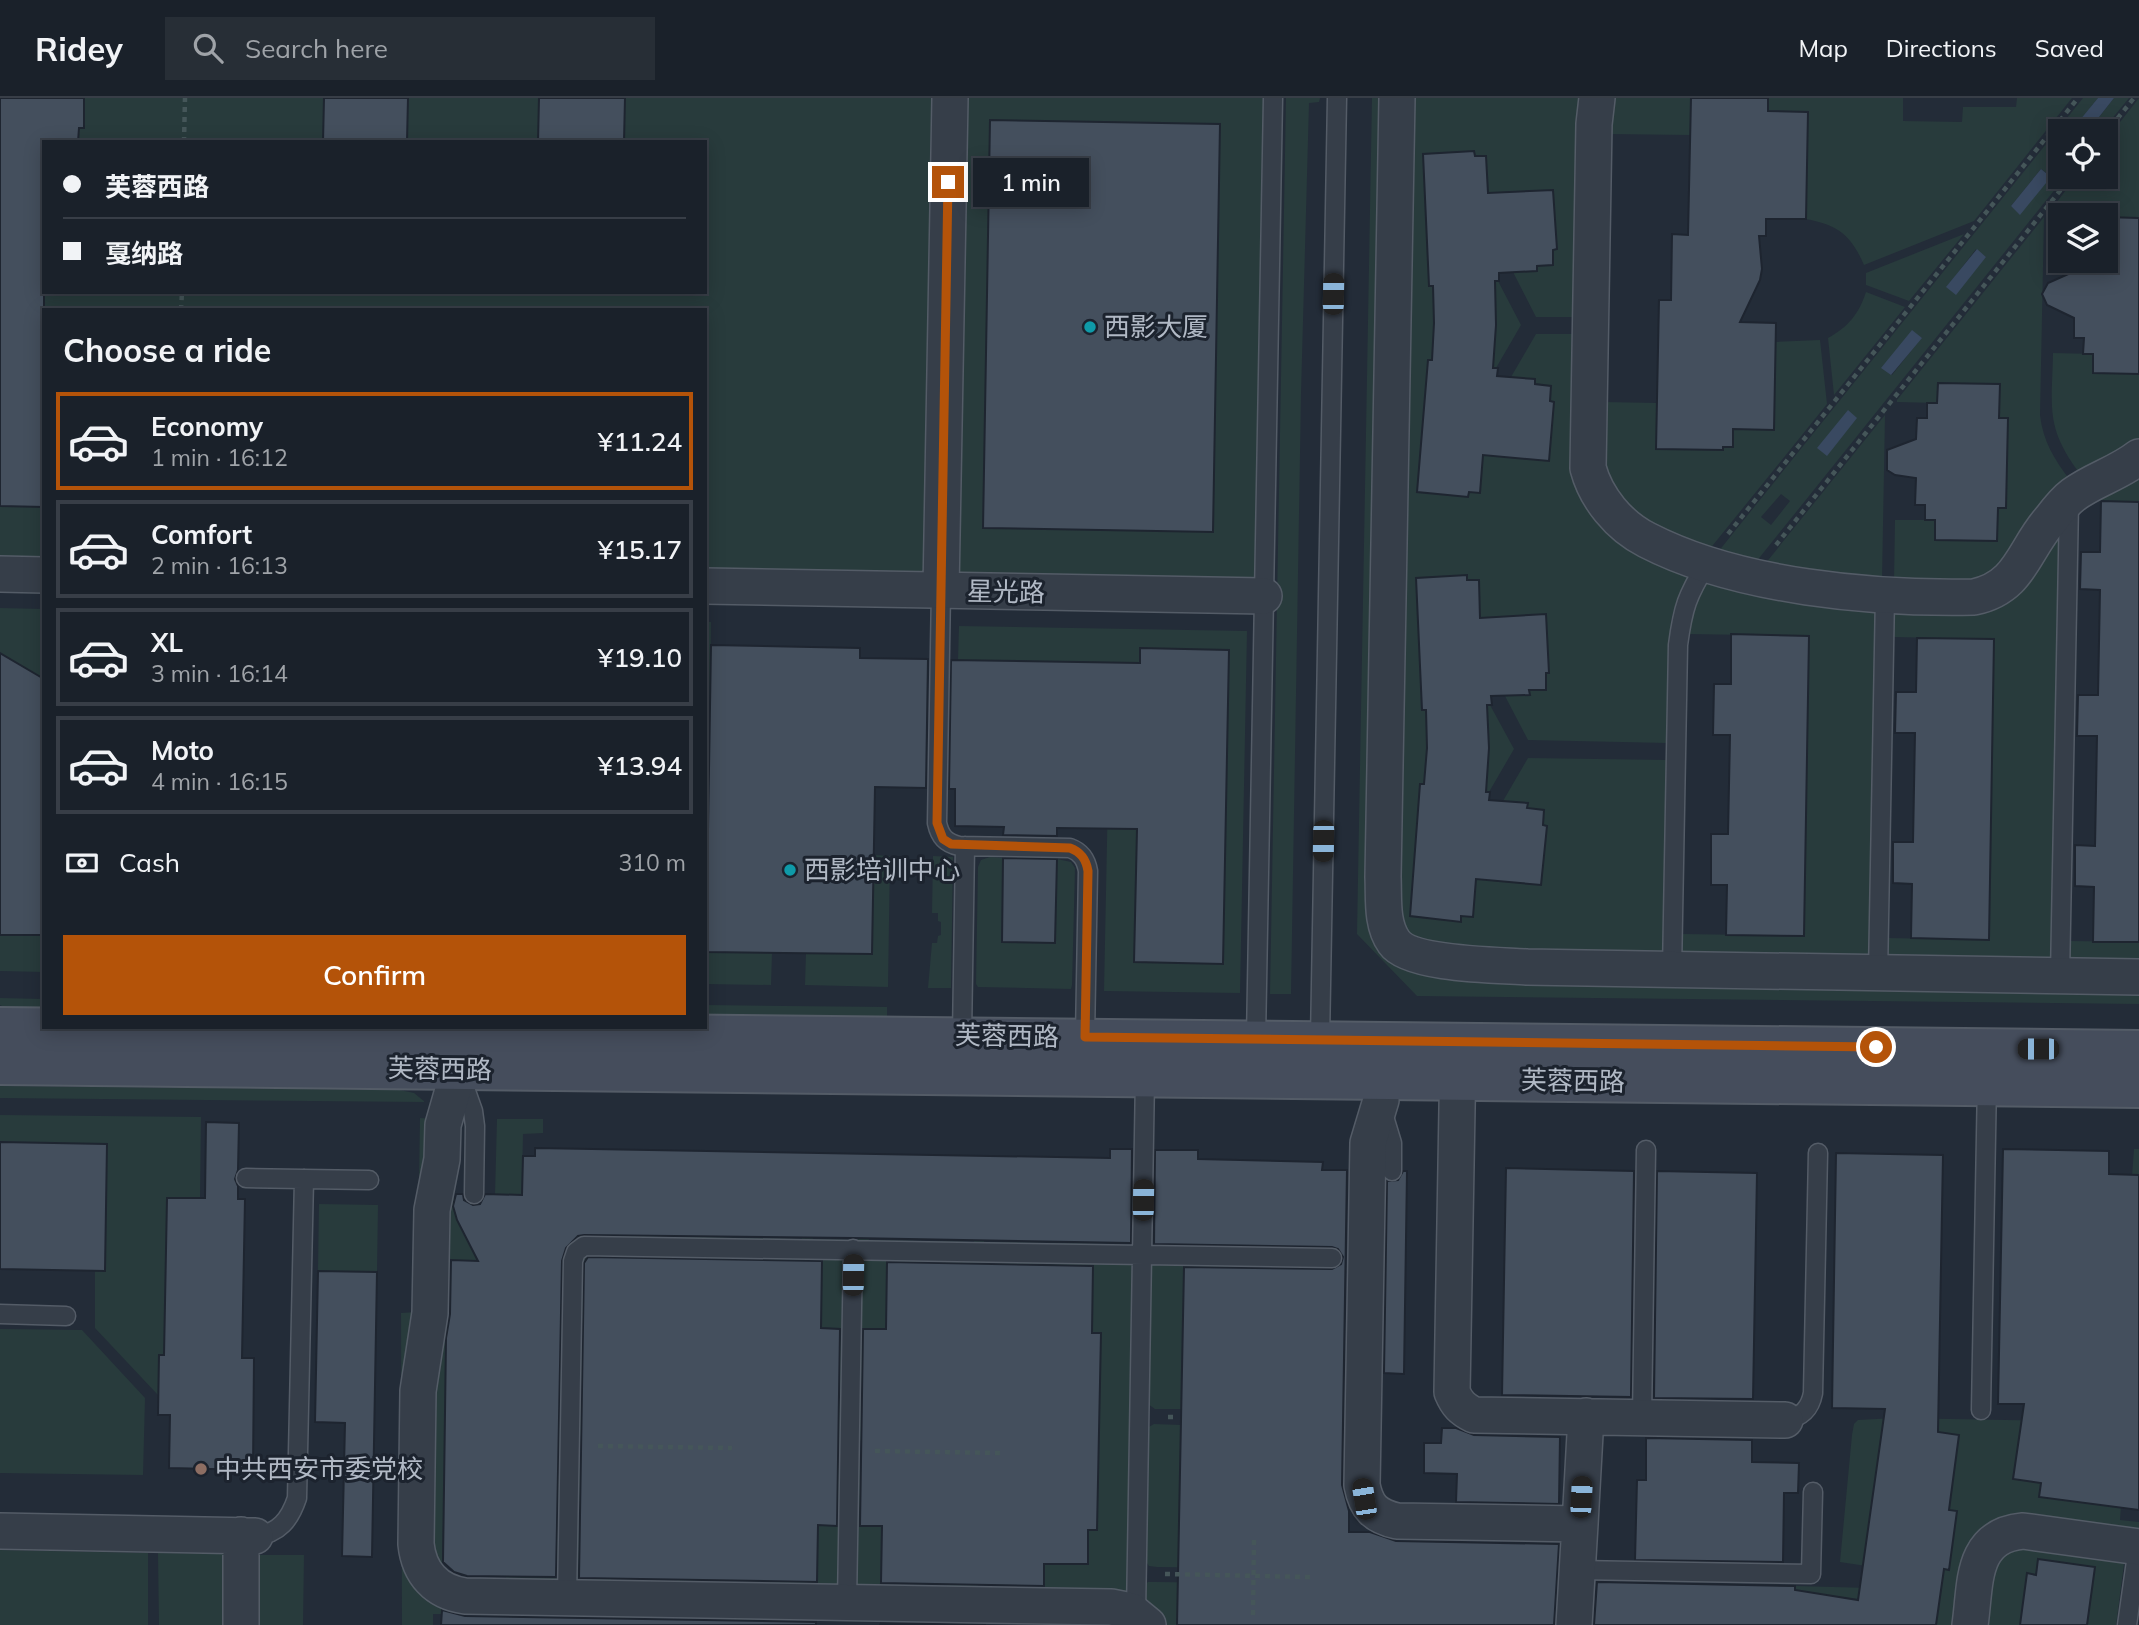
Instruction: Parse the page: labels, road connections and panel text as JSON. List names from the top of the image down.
{
  "streets": {
    "main road": ["芙蓉西路"],
    "street": ["星光路"]
  },
  "places": ["西影大厦", "西影培训中心", "中共西安市委党校"],
  "page": {
    "header": "Ridey",
    "search": "Search here",
    "nav": ["Map", "Directions", "Saved"],
    "banner": ["芙蓉西路", "戛纳路"],
    "bubble": "1 min",
    "heading": "Choose a ride",
    "list": [
      {
        "name": "Economy",
        "note": "1 min · 16:12",
        "value": "¥11.24"
      },
      {
        "name": "Comfort",
        "note": "2 min · 16:13",
        "value": "¥15.17"
      },
      {
        "name": "XL",
        "note": "3 min · 16:14",
        "value": "¥19.10"
      },
      {
        "name": "Moto",
        "note": "4 min · 16:15",
        "value": "¥13.94"
      }
    ],
    "pay": ["Cash", "310 m"],
    "buttons": "Confirm"
  }
}
